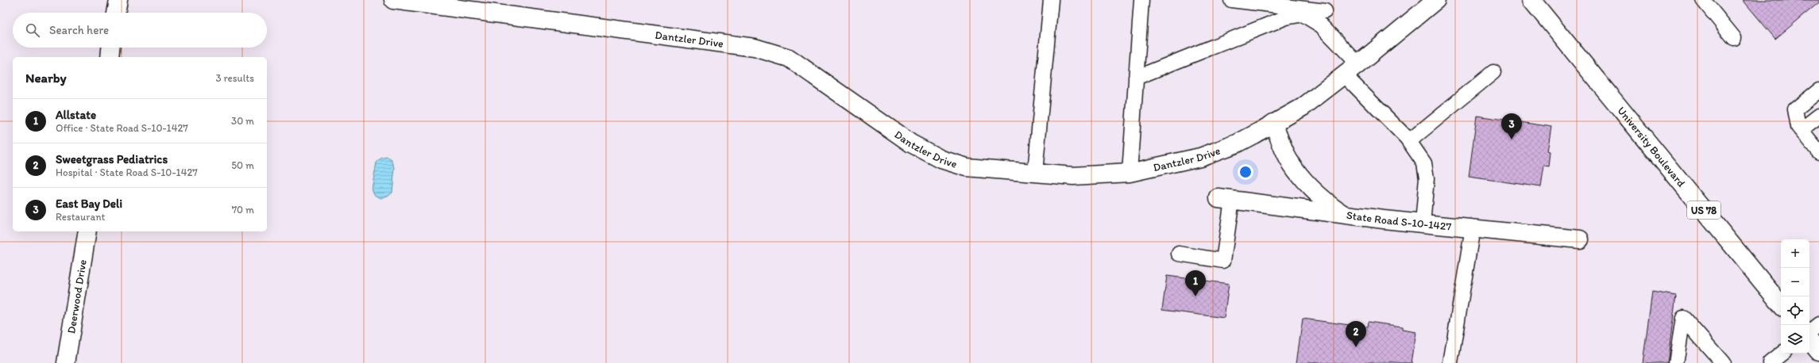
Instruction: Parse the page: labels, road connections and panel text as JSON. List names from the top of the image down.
{
  "streets": {
    "street": [
      "Dantzler Drive",
      "University Boulevard",
      "US 78",
      "State Road S-10-1427",
      "Deerwood Drive"
    ]
  },
  "page": {
    "search": "Search here",
    "heading": ["Nearby", "3 results"],
    "list": [
      {
        "mark": "1",
        "name": "Allstate",
        "note": "Office · State Road S-10-1427",
        "value": "30 m"
      },
      {
        "mark": "2",
        "name": "Sweetgrass Pediatrics",
        "note": "Hospital · State Road S-10-1427",
        "value": "50 m"
      },
      {
        "mark": "3",
        "name": "East Bay Deli",
        "note": "Restaurant",
        "value": "70 m"
      }
    ],
    "pins": ["3", "1", "2"],
    "map_buttons": ["+", "−"]
  }
}
